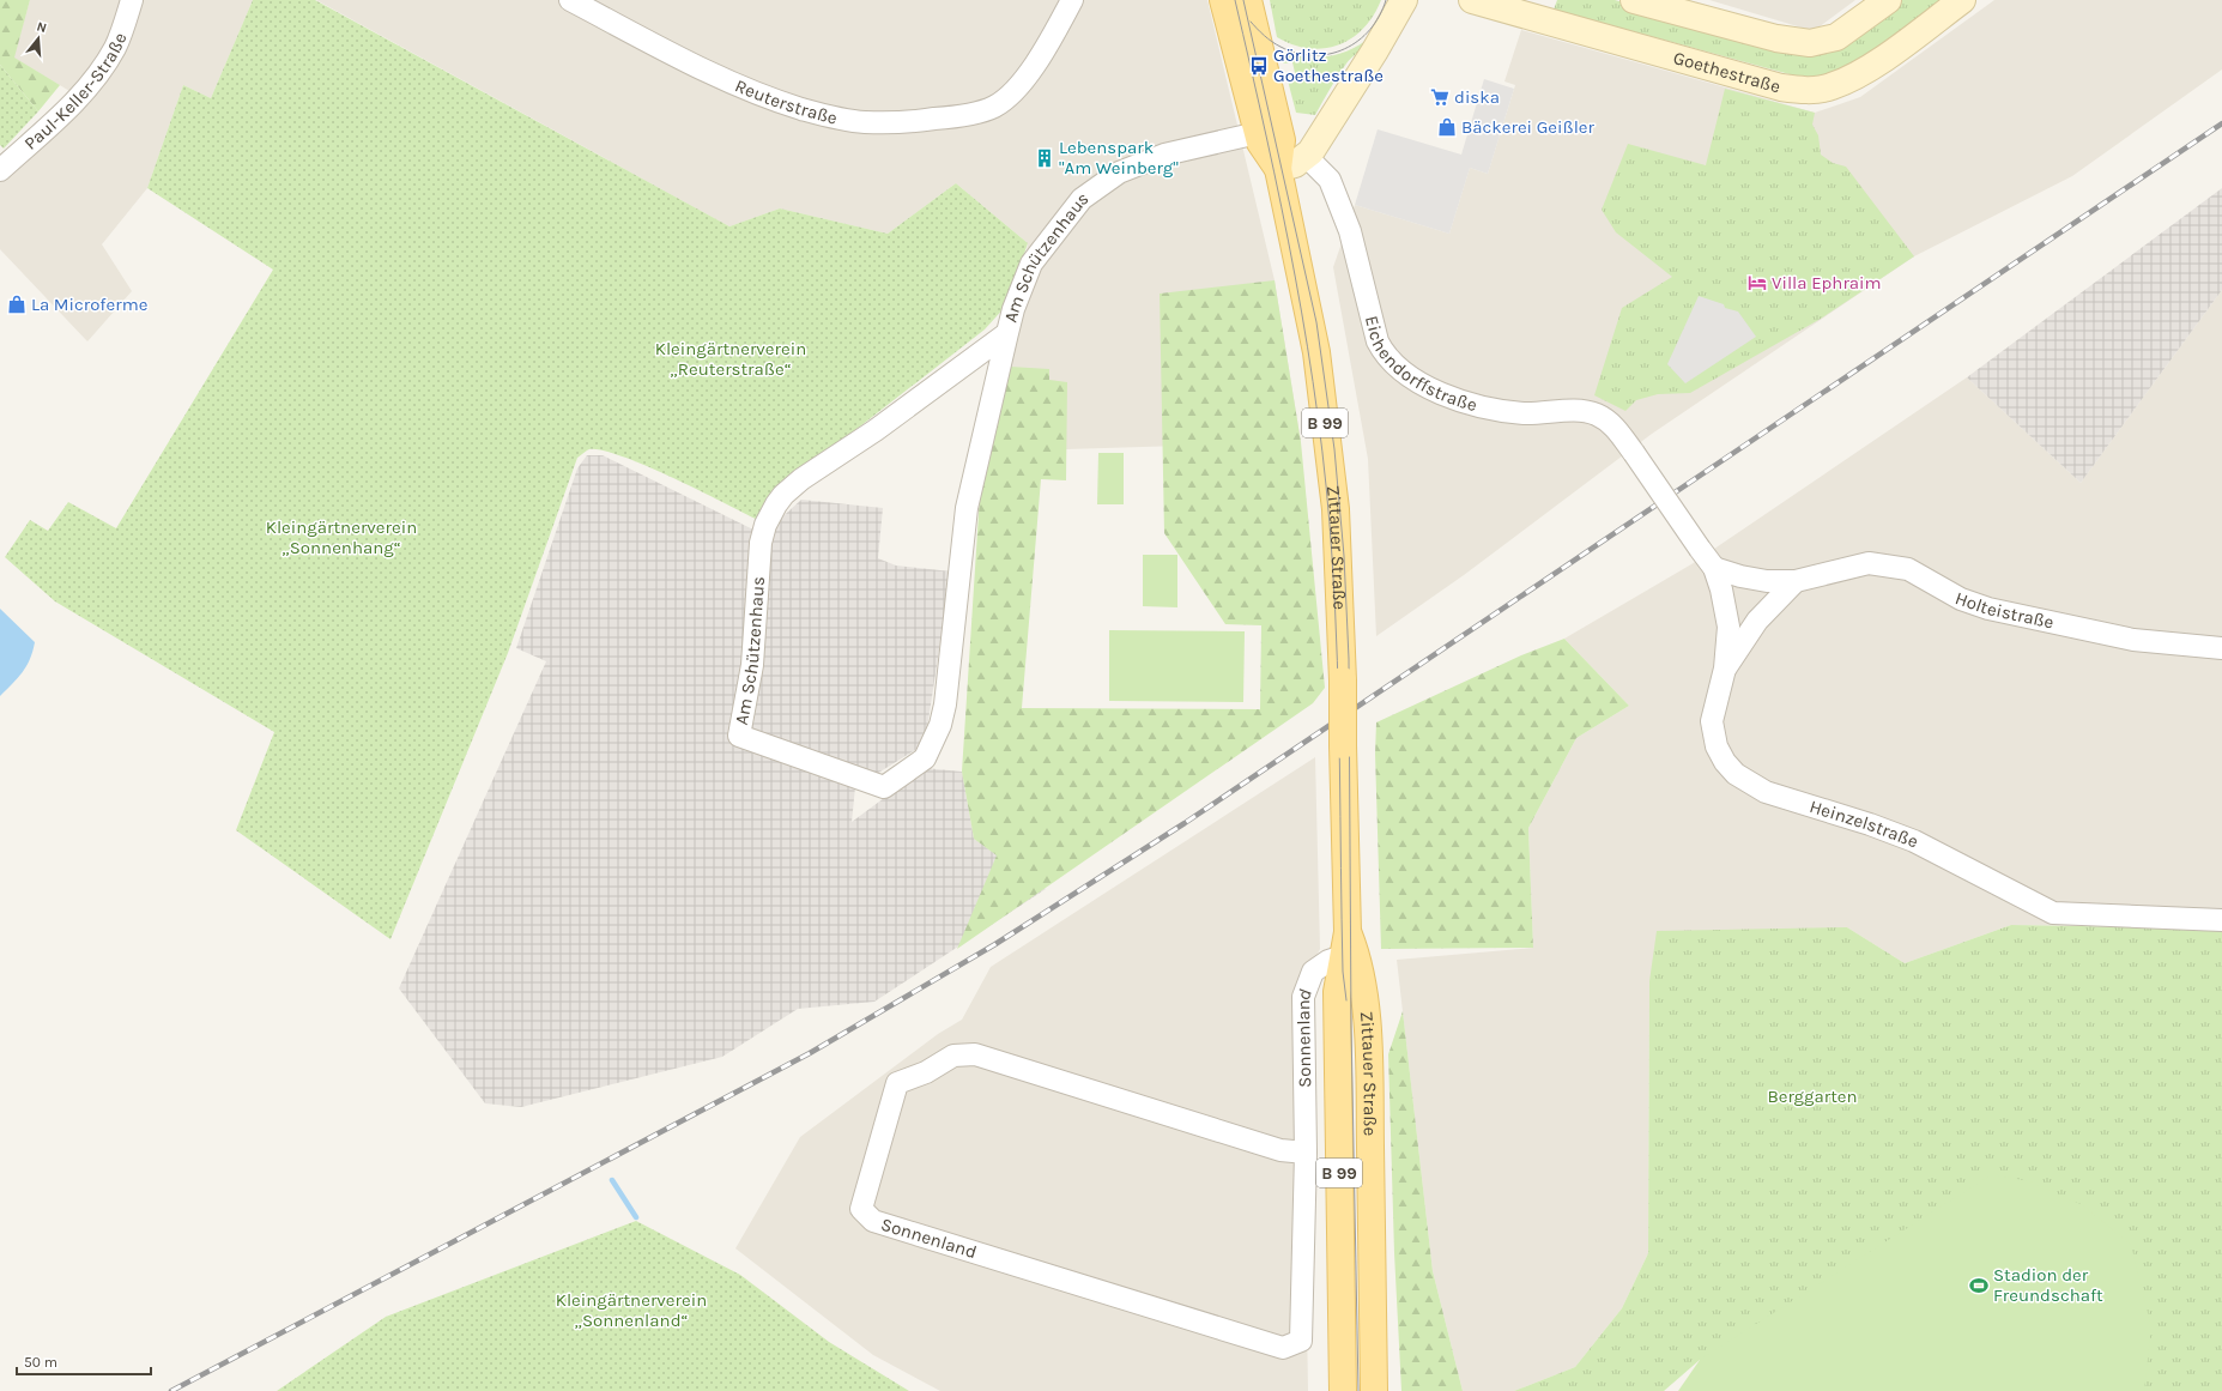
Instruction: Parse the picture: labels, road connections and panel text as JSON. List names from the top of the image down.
{
  "streets": {
    "main road": ["B 99", "Zittauer Straße"],
    "street": [
      "Goethestraße",
      "Paul-Keller-Straße",
      "Reuterstraße",
      "Am Schützenhaus",
      "Eichendorffstraße",
      "Holteistraße",
      "Heinzelstraße",
      "Sonnenland"
    ]
  },
  "crossings": [
    ["Am Schützenhaus", "Zittauer Straße"],
    ["Eichendorffstraße", "Heinzelstraße"],
    ["Zittauer Straße", "Sonnenland"],
    ["Holteistraße", "Heinzelstraße"]
  ],
  "parks": [
    "Kleingärtnerverein „Reuterstraße“",
    "Kleingärtnerverein „Sonnenhang“",
    "Berggarten",
    "Kleingärtnerverein „Sonnenland“"
  ],
  "places": {
    "bus stop": ["Görlitz Goethestraße"],
    "supermarket": ["diska"],
    "shop": ["Bäckerei Geißler", "La Microferme"],
    "building": ["Lebenspark \"Am Weinberg\""],
    "hotel": ["Villa Ephraim"],
    "sports": ["Stadion der Freundschaft"]
  },
  "scale_bar": "50 m",
  "north": "top"
}
